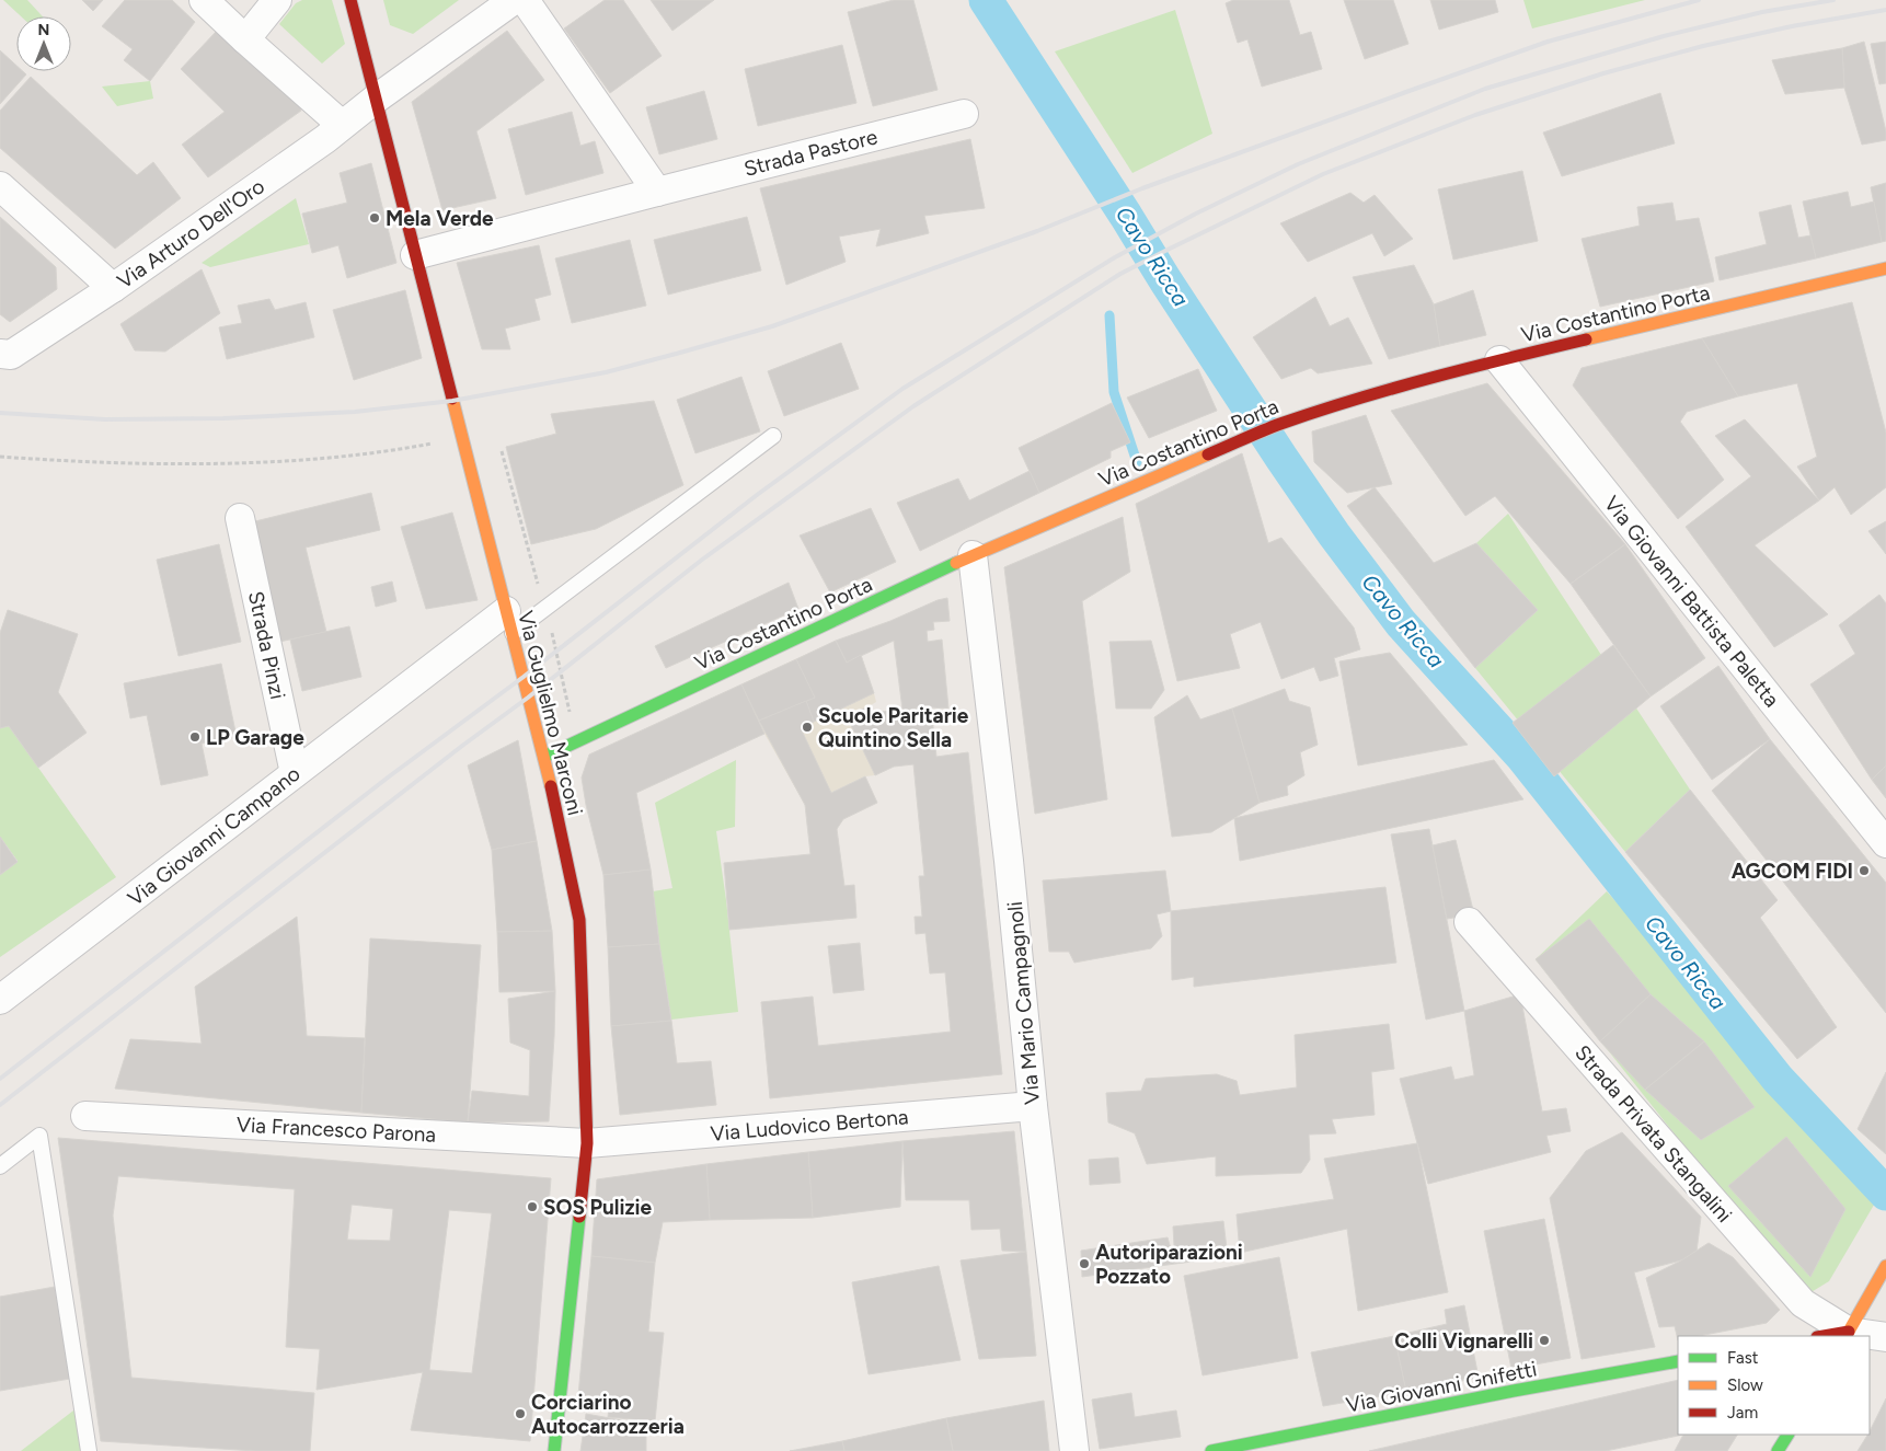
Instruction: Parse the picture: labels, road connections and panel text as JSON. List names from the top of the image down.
{
  "streets": {
    "street": [
      "Strada Pastore",
      "Via Arturo Dell'Oro",
      "Via Costantino Porta",
      "Via Giovanni Battista Paletta",
      "Strada Pinzi",
      "Via Guglielmo Marconi",
      "Via Giovanni Campano",
      "Via Mario Campagnoli",
      "Via Ludovico Bertona",
      "Via Francesco Parona",
      "Strada Privata Stangalini",
      "Via Giovanni Gnifetti"
    ]
  },
  "crossings": [
    ["Strada Pastore", "Via Guglielmo Marconi"],
    ["Via Arturo Dell'Oro", "Via Guglielmo Marconi"],
    ["Via Costantino Porta", "Via Giovanni Battista Paletta"],
    ["Via Costantino Porta", "Via Guglielmo Marconi"],
    ["Via Costantino Porta", "Via Mario Campagnoli"],
    ["Strada Pinzi", "Via Giovanni Campano"],
    ["Via Guglielmo Marconi", "Via Giovanni Campano"],
    ["Via Guglielmo Marconi", "Via Ludovico Bertona"],
    ["Via Guglielmo Marconi", "Via Francesco Parona"],
    ["Via Mario Campagnoli", "Via Ludovico Bertona"],
    ["Via Ludovico Bertona", "Via Francesco Parona"]
  ],
  "water": ["Cavo Ricca"],
  "places": [
    "Mela Verde",
    "Scuole Paritarie Quintino Sella",
    "LP Garage",
    "AGCOM FIDI",
    "SOS Pulizie",
    "Autoriparazioni Pozzato",
    "Colli Vignarelli",
    "Corciarino Autocarrozzeria"
  ],
  "legend": ["Fast", "Slow", "Jam"],
  "north": "top"
}
